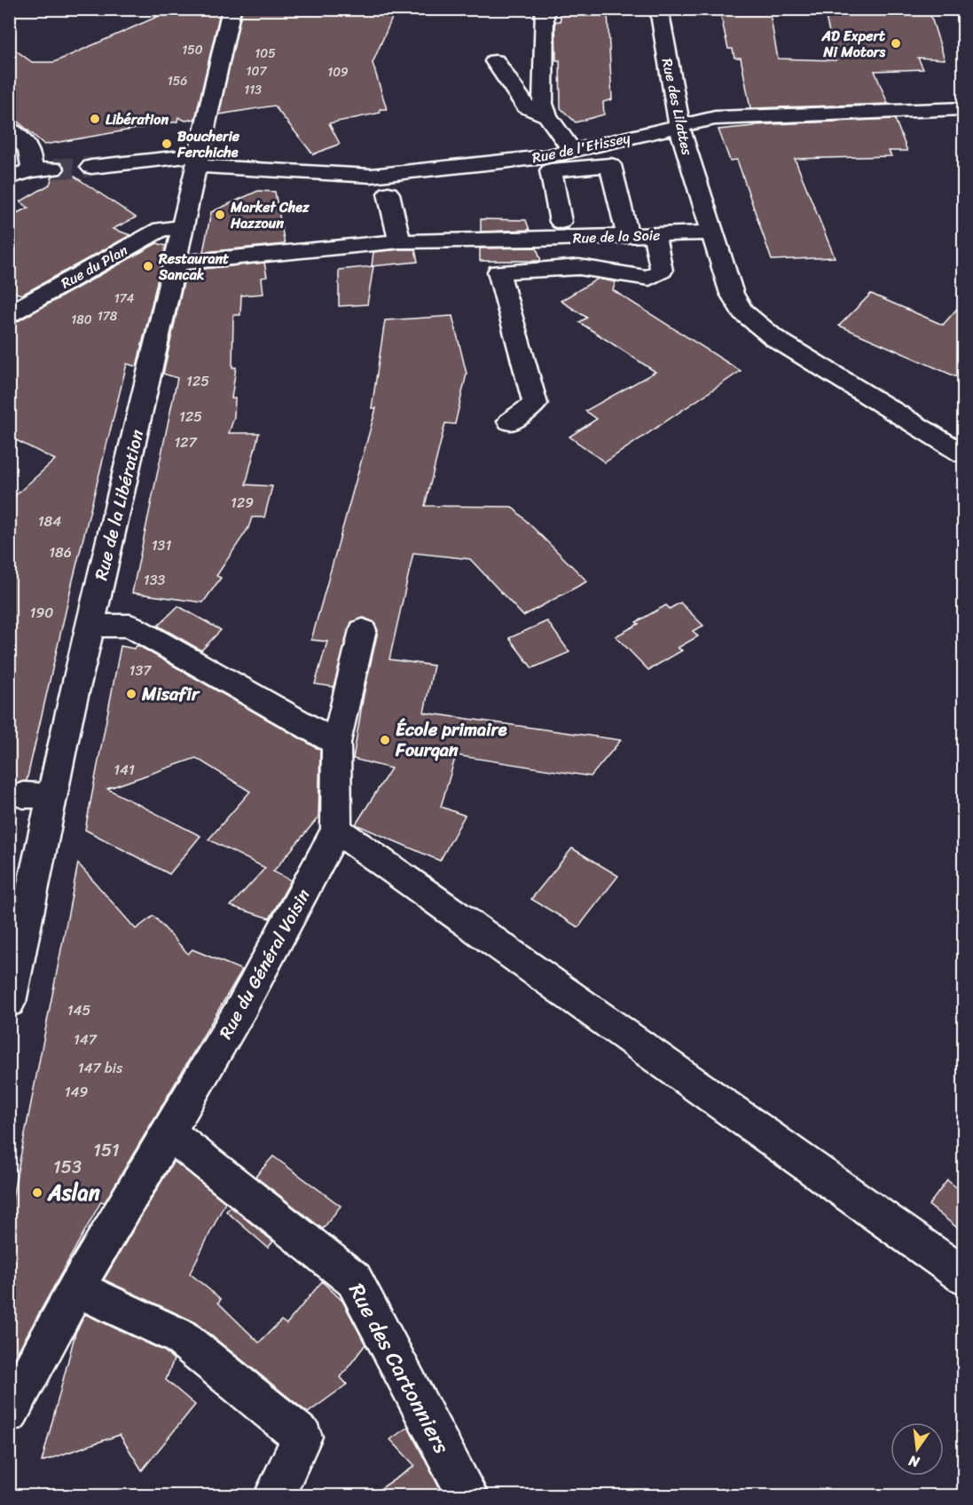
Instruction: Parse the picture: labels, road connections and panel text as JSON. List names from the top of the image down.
{
  "streets": {
    "street": [
      "Rue des Lilattes",
      "Rue de l'Etissey",
      "Rue de la Soie",
      "Rue du Plan",
      "Rue de la Libération",
      "Rue du Général Voisin",
      "Rue des Cartonniers"
    ]
  },
  "crossings": [
    ["Rue des Lilattes", "Rue de l'Etissey"],
    ["Rue des Lilattes", "Rue de la Soie"],
    ["Rue de l'Etissey", "Rue de la Libération"],
    ["Rue de la Soie", "Rue de la Libération"],
    ["Rue du Plan", "Rue de la Libération"],
    ["Rue du Général Voisin", "Rue des Cartonniers"]
  ],
  "places": [
    "AD Expert Ni Motors",
    "Libération",
    "Boucherie Ferchiche",
    "Market Chez Hazzoun",
    "Restaurant Sancak",
    "Misafir",
    "École primaire Fourqan",
    "Aslan"
  ],
  "house_numbers": [
    "150",
    "105",
    "107",
    "109",
    "156",
    "113",
    "174",
    "178",
    "180",
    "125",
    "125",
    "127",
    "129",
    "184",
    "131",
    "186",
    "133",
    "190",
    "137",
    "141",
    "145",
    "147",
    "147 bis",
    "149",
    "151",
    "153"
  ],
  "north": "bottom"
}
